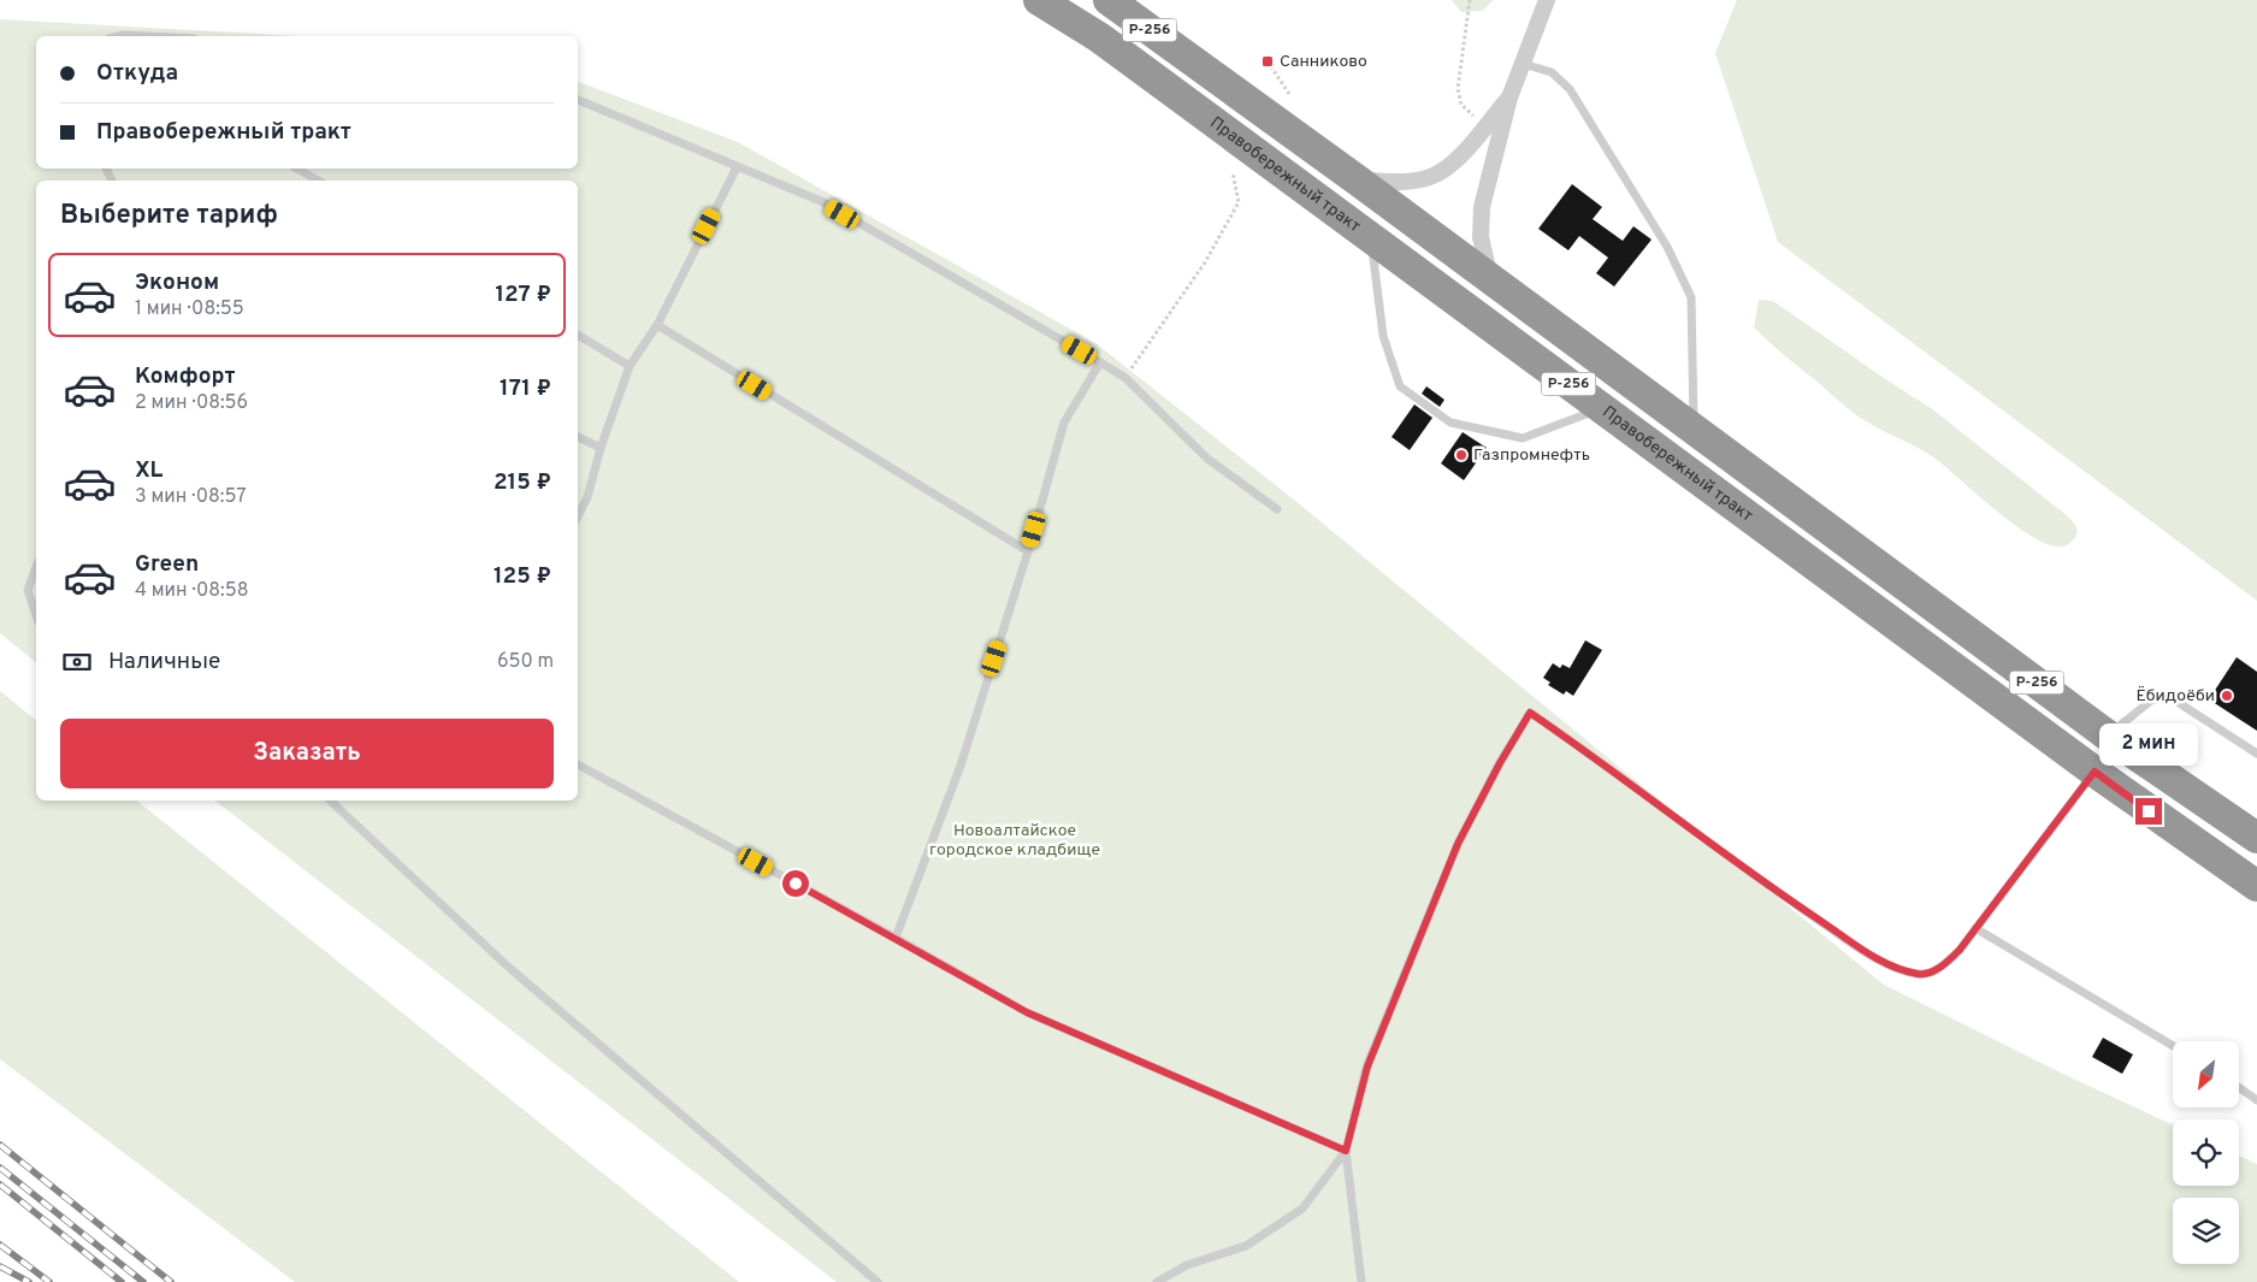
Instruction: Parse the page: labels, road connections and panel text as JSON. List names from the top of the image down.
{
  "streets": {
    "highway": ["Р-256", "Правобережный тракт"]
  },
  "parks": ["Новоалтайское городское кладбище"],
  "places": {
    "transit": ["Санниково"],
    "other": ["Газпромнефть", "Ёбидоёби"]
  },
  "north": "bottom left",
  "page": {
    "banner": ["Откуда", "Правобережный тракт"],
    "heading": "Выберите тариф",
    "list": [
      {
        "name": "Эконом",
        "note": "1 мин · 08:55",
        "value": "127 ₽"
      },
      {
        "name": "Комфорт",
        "note": "2 мин · 08:56",
        "value": "171 ₽"
      },
      {
        "name": "XL",
        "note": "3 мин · 08:57",
        "value": "215 ₽"
      },
      {
        "name": "Green",
        "note": "4 мин · 08:58",
        "value": "125 ₽"
      }
    ],
    "pay": ["Наличные", "650 m"],
    "buttons": "Заказать",
    "bubble": "2 мин"
  }
}
